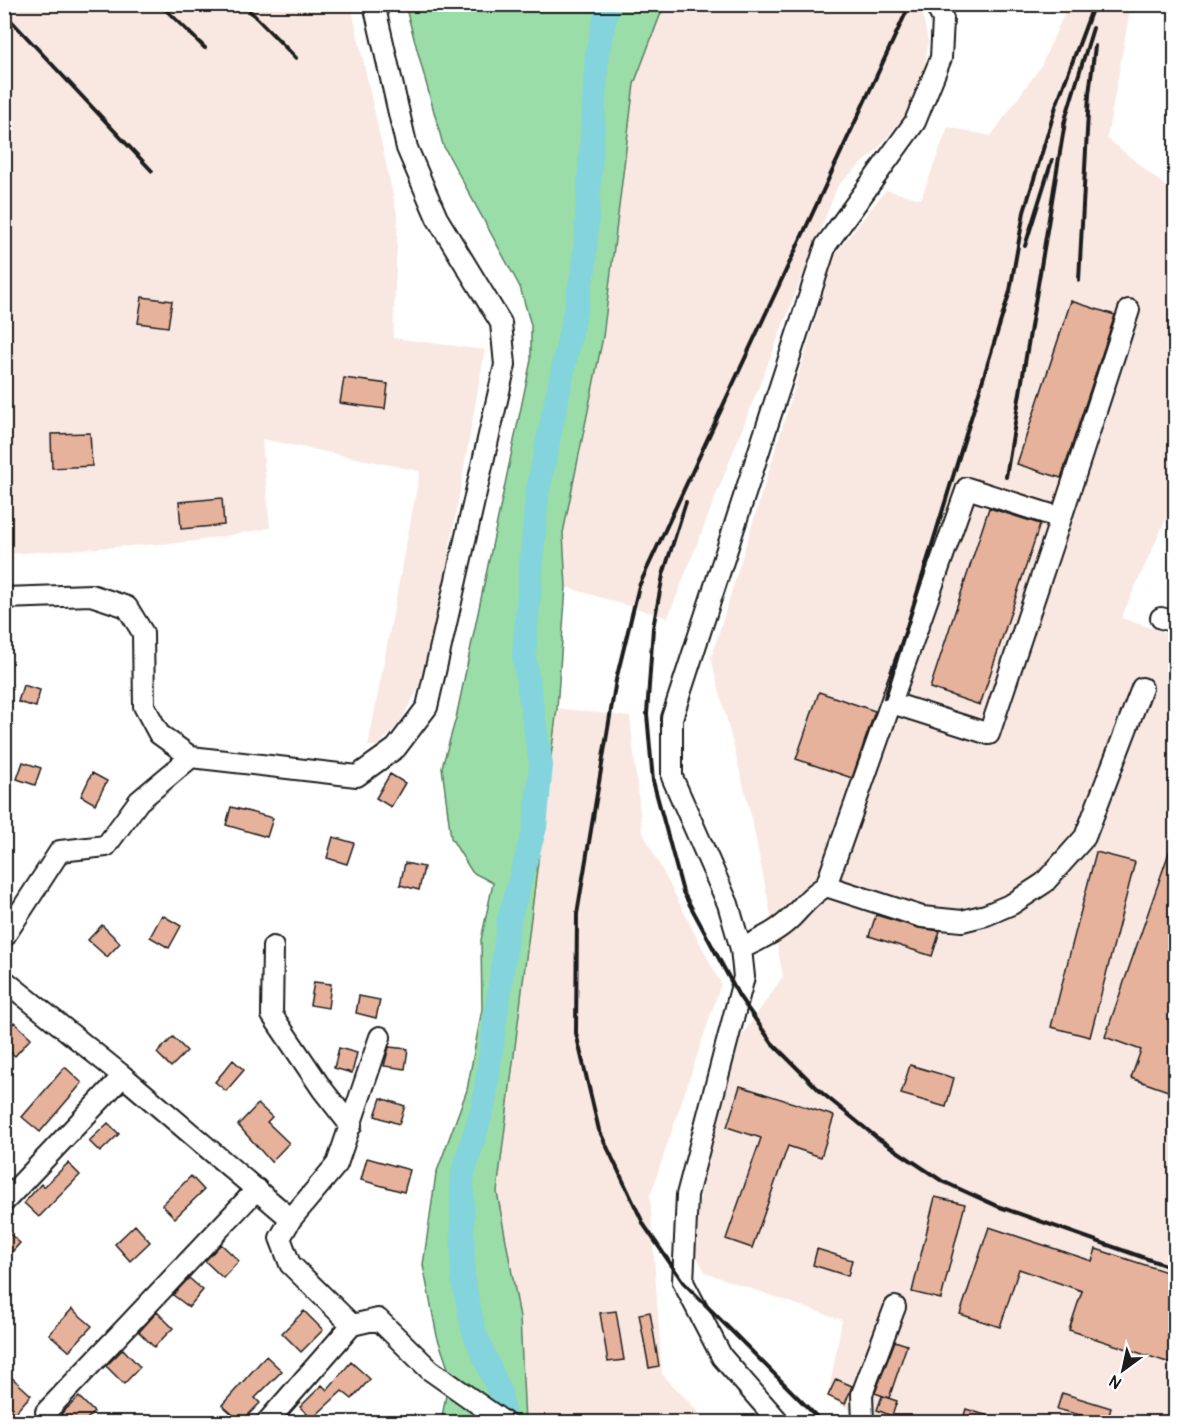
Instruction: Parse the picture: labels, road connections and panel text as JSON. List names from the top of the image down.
{
  "north": "bottom left"
}
